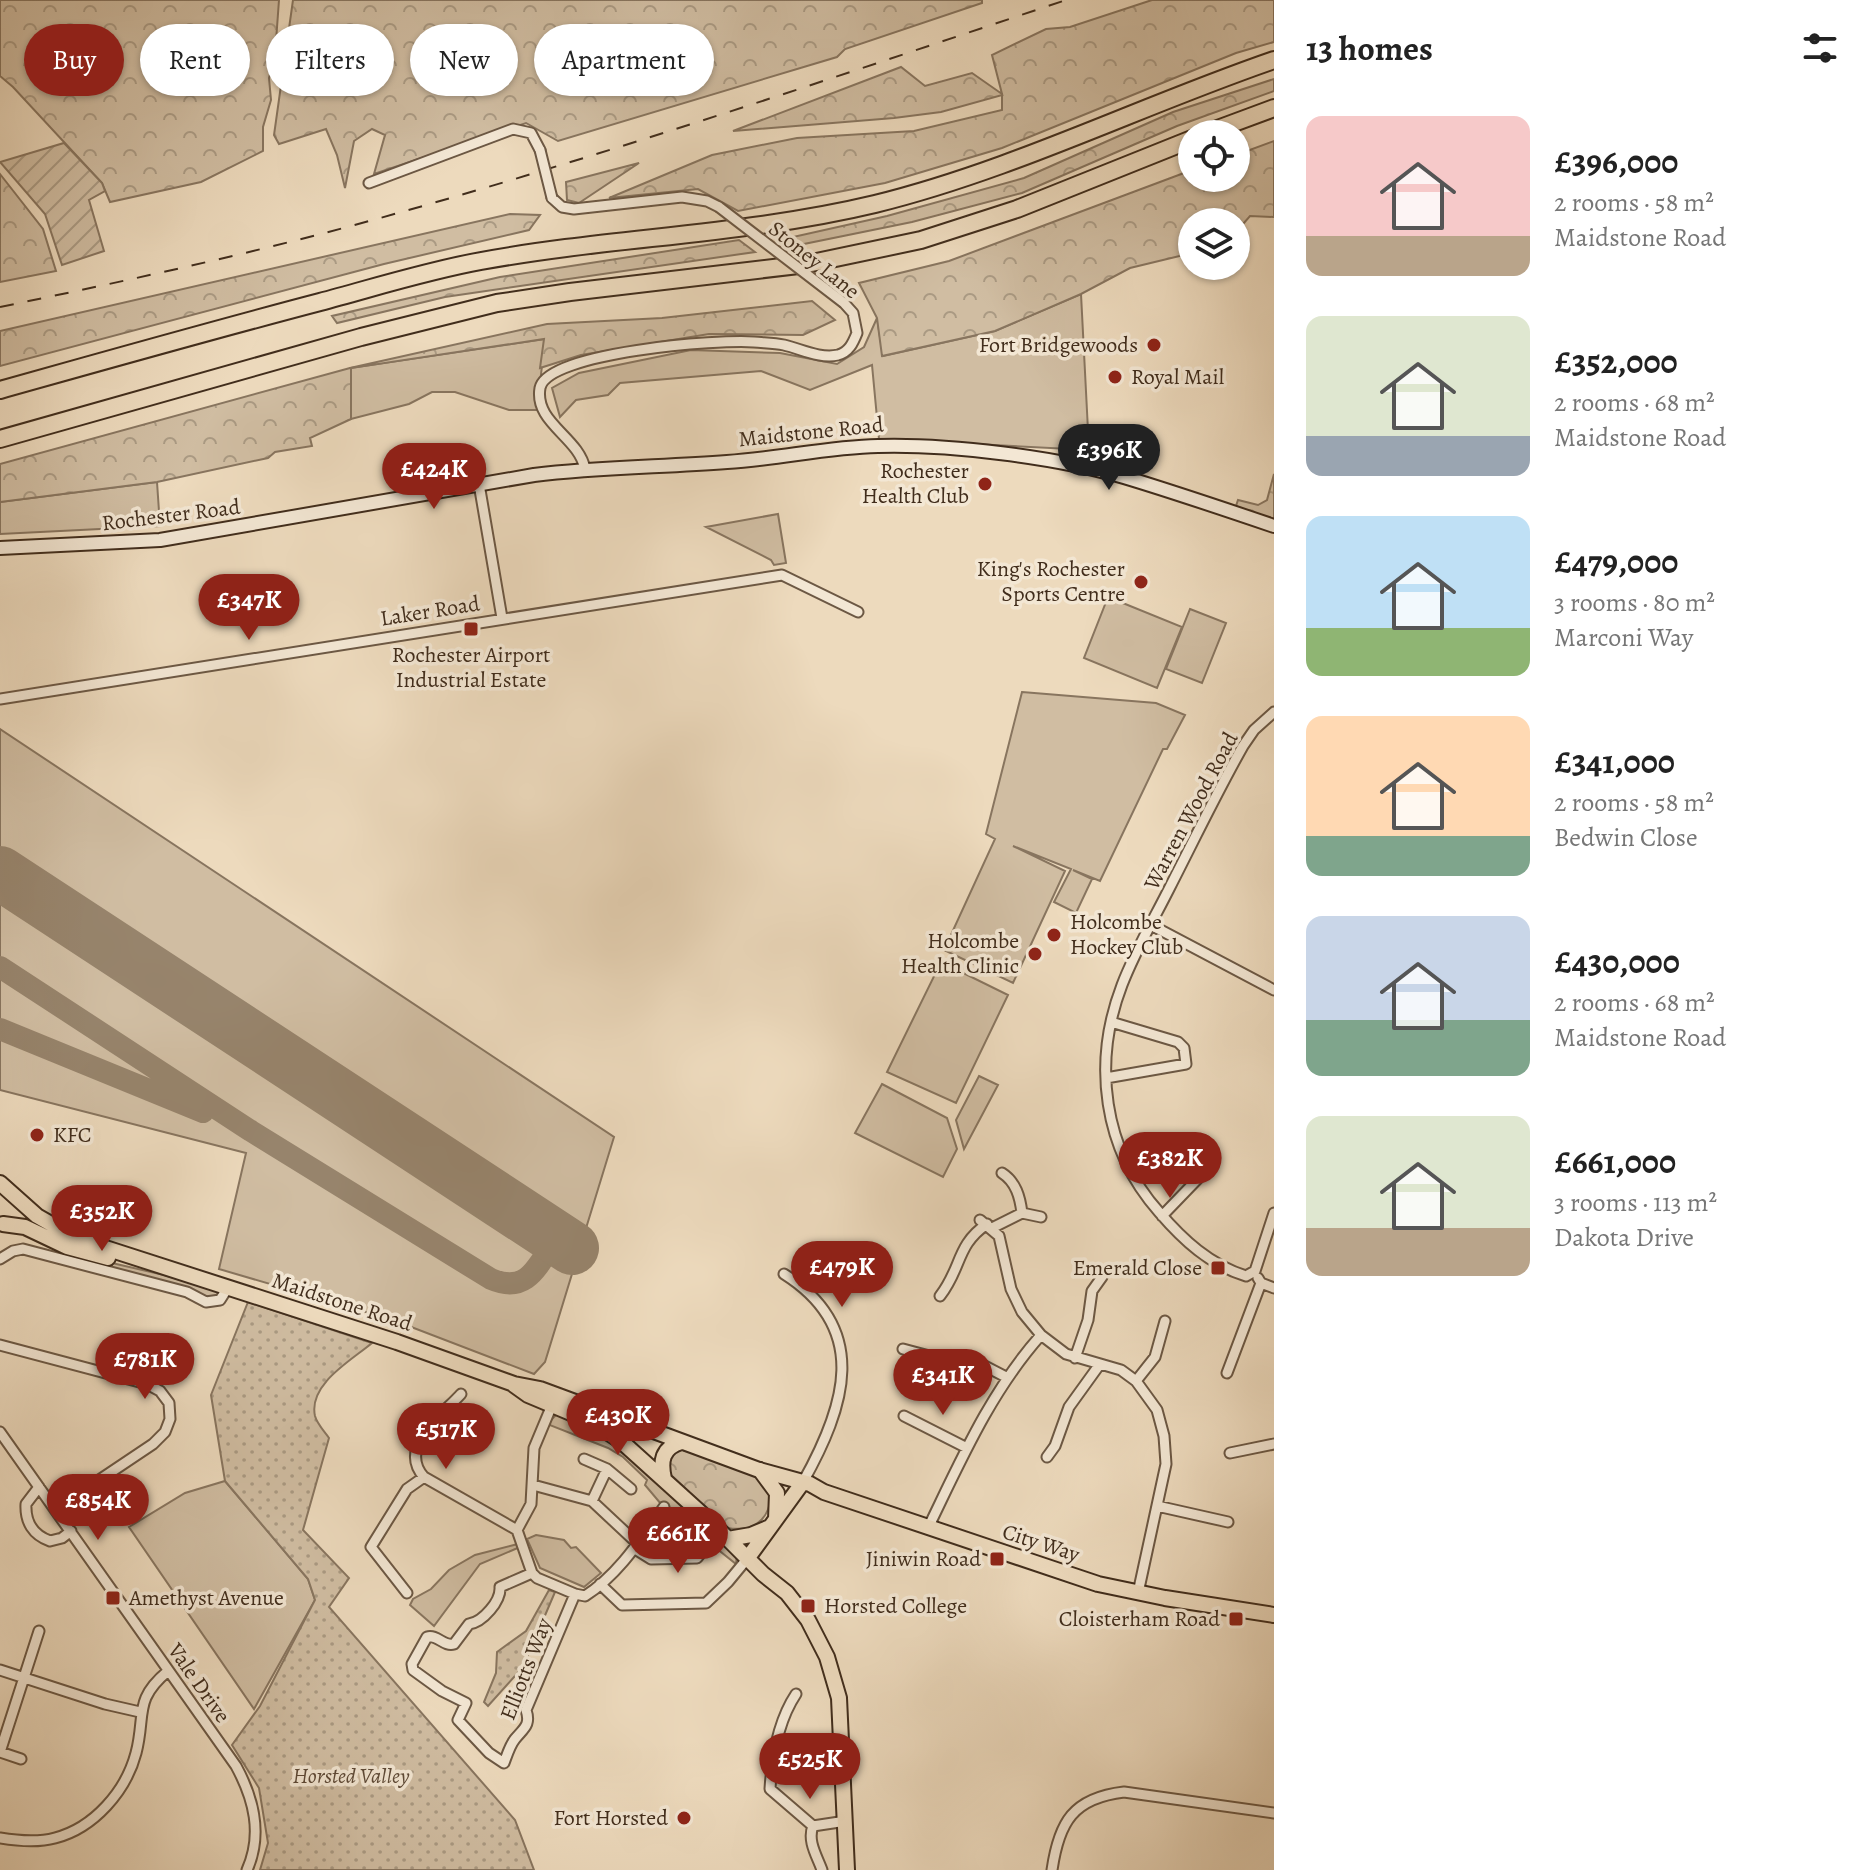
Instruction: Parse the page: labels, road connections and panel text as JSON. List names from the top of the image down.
{
  "streets": {
    "main road": ["Maidstone Road", "Rochester Road", "City Way"],
    "street": [
      "Stoney Lane",
      "Laker Road",
      "Warren Wood Road",
      "Elliotts Way",
      "Vale Drive"
    ]
  },
  "crossings": [
    ["Stoney Lane", "Maidstone Road"],
    ["Maidstone Road", "Rochester Road"],
    ["Maidstone Road", "City Way"]
  ],
  "parks": ["Horsted Valley"],
  "places": {
    "other": [
      "Fort Bridgewoods",
      "Royal Mail",
      "Rochester Health Club",
      "King's Rochester Sports Centre",
      "Holcombe Hockey Club",
      "Holcombe Health Clinic",
      "KFC",
      "Fort Horsted"
    ],
    "transit": [
      "Rochester Airport Industrial Estate",
      "Emerald Close",
      "Jiniwin Road",
      "Amethyst Avenue",
      "Horsted College",
      "Cloisterham Road"
    ]
  },
  "page": {
    "heading": "13 homes",
    "chip": [
      "Buy",
      "Rent",
      "Filters",
      "New",
      "Apartment"
    ],
    "list": [
      {
        "name": "£396,000",
        "note": "2 rooms · 58 m² · Maidstone Road"
      },
      {
        "name": "£352,000",
        "note": "2 rooms · 68 m² · Maidstone Road"
      },
      {
        "name": "£479,000",
        "note": "3 rooms · 80 m² · Marconi Way"
      },
      {
        "name": "£341,000",
        "note": "2 rooms · 58 m² · Bedwin Close"
      },
      {
        "name": "£430,000",
        "note": "2 rooms · 68 m² · Maidstone Road"
      },
      {
        "name": "£661,000",
        "note": "3 rooms · 113 m² · Dakota Drive"
      }
    ],
    "price": [
      "£396K",
      "£424K",
      "£347K",
      "£382K",
      "£352K",
      "£479K",
      "£781K",
      "£341K",
      "£430K",
      "£517K",
      "£854K",
      "£661K",
      "£525K"
    ]
  }
}
